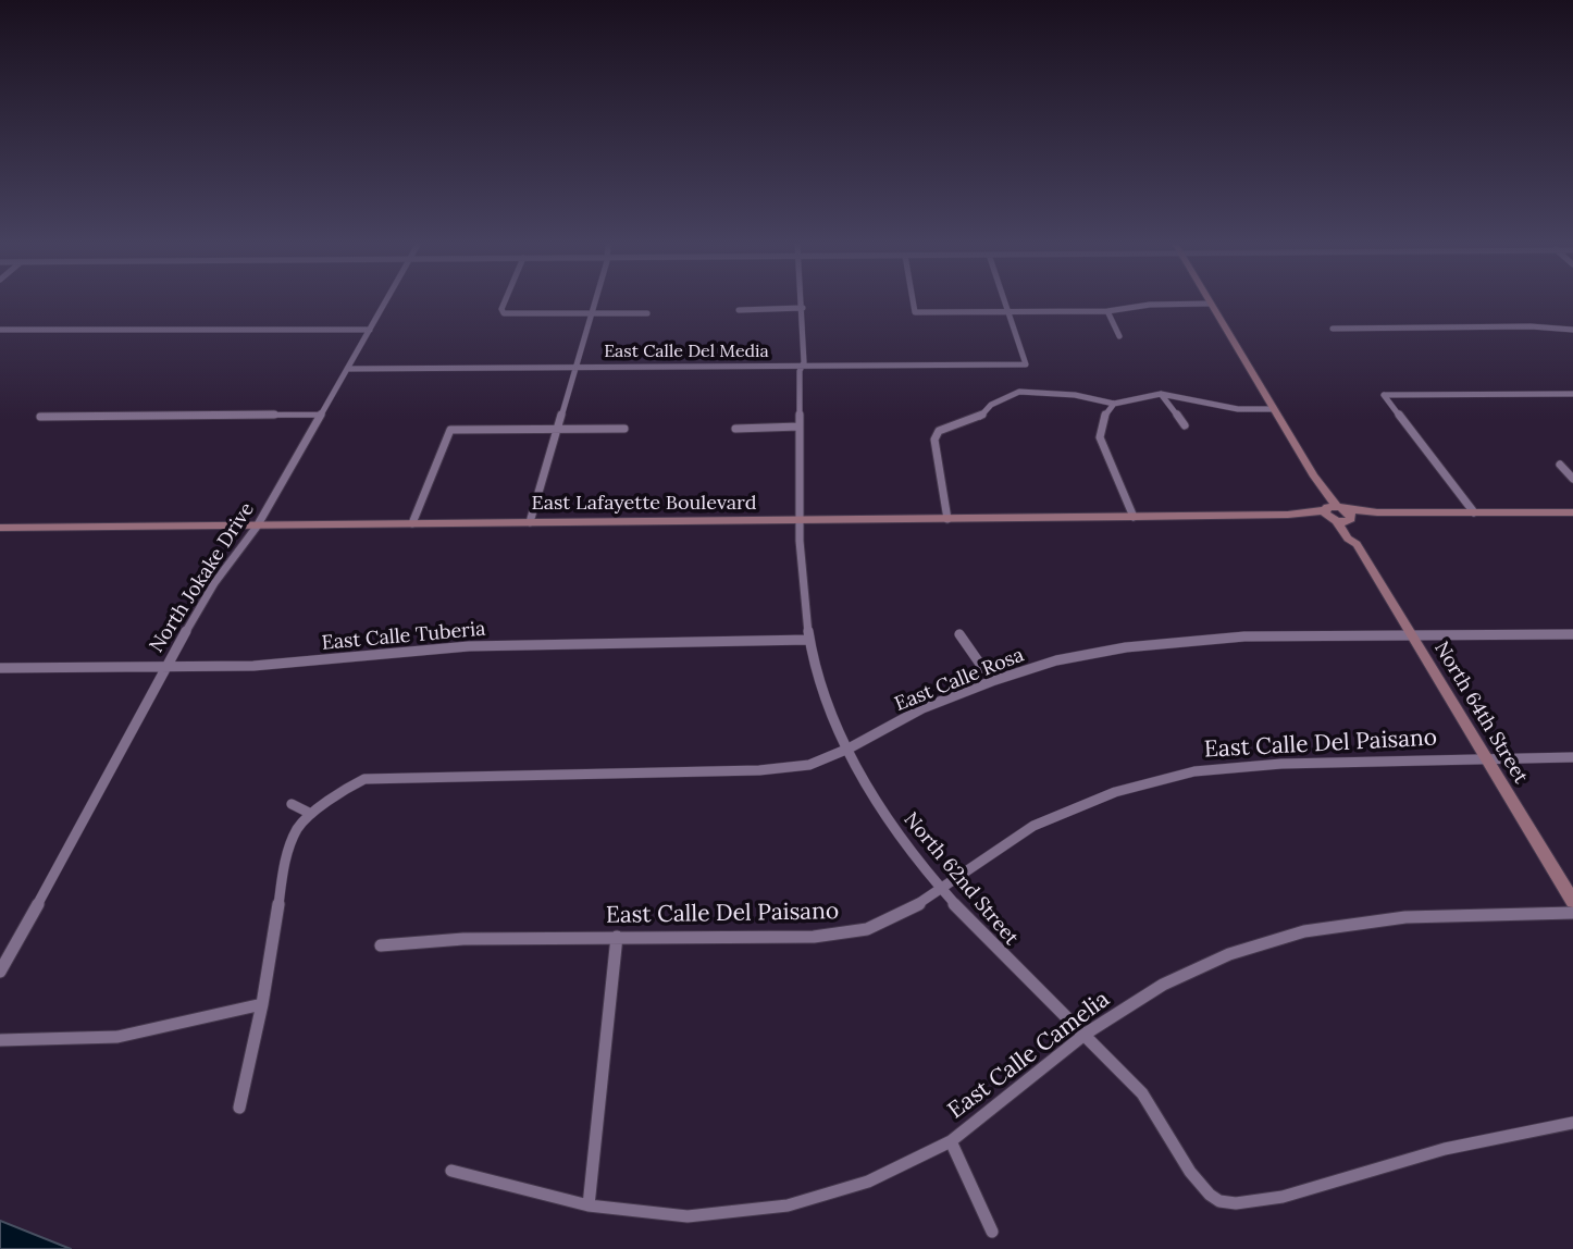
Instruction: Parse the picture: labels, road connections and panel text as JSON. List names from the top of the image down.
{
  "streets": {
    "street": [
      "East Calle Del Media",
      "East Lafayette Boulevard",
      "North Jokake Drive",
      "East Calle Tuberia",
      "East Calle Rosa",
      "North 64th Street",
      "East Calle Del Paisano",
      "North 62nd Street",
      "East Calle Camelia"
    ]
  },
  "crossings": [
    ["East Calle Del Media", "North Jokake Drive"],
    ["East Calle Del Media", "North 62nd Street"],
    ["East Lafayette Boulevard", "North Jokake Drive"],
    ["East Lafayette Boulevard", "North 64th Street"],
    ["East Lafayette Boulevard", "North 62nd Street"],
    ["North Jokake Drive", "East Calle Tuberia"],
    ["East Calle Tuberia", "North 62nd Street"],
    ["East Calle Rosa", "North 64th Street"],
    ["East Calle Rosa", "North 62nd Street"],
    ["North 64th Street", "East Calle Del Paisano"],
    ["East Calle Del Paisano", "North 62nd Street"],
    ["North 62nd Street", "East Calle Camelia"]
  ]
}
